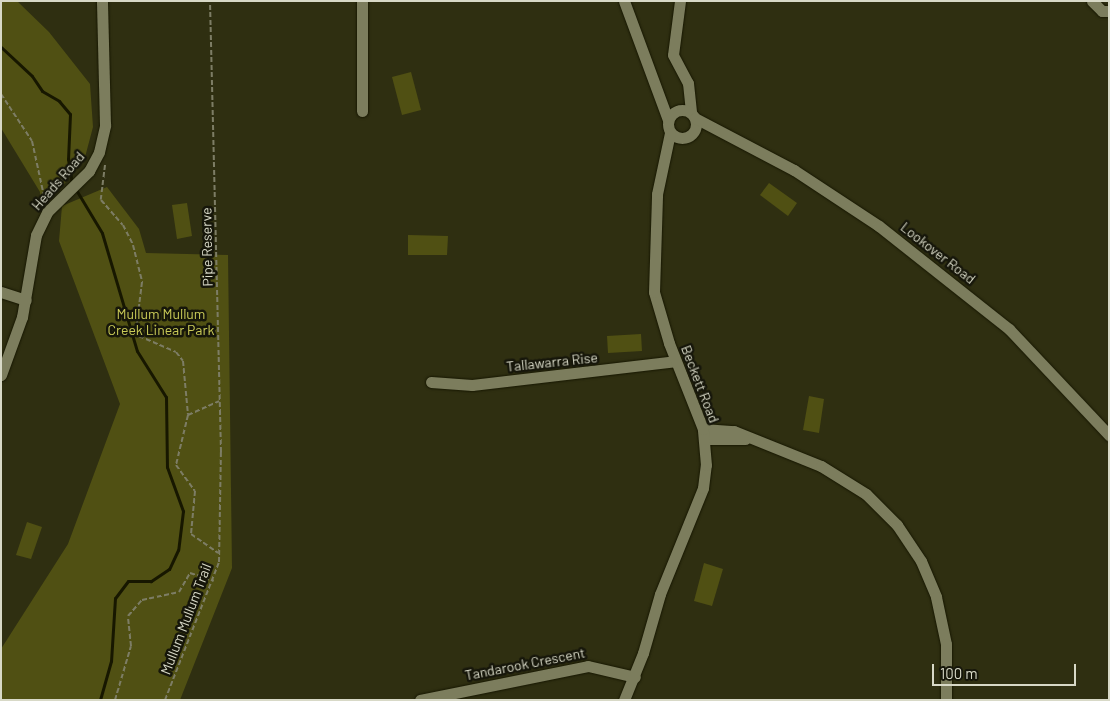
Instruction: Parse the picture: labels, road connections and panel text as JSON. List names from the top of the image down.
{
  "streets": {
    "street": [
      "Heads Road",
      "Lookover Road",
      "Tallawarra Rise",
      "Beckett Road",
      "Tandarook Crescent"
    ],
    "path": ["Pipe Reserve", "Mullum Mullum Trail"]
  },
  "crossings": [
    ["Heads Road", "Mullum Mullum Trail"],
    ["Pipe Reserve", "Mullum Mullum Trail"],
    ["Tallawarra Rise", "Beckett Road"],
    ["Beckett Road", "Tandarook Crescent"]
  ],
  "parks": ["Mullum Mullum Creek Linear Park"],
  "scale_bar": "100 m"
}
